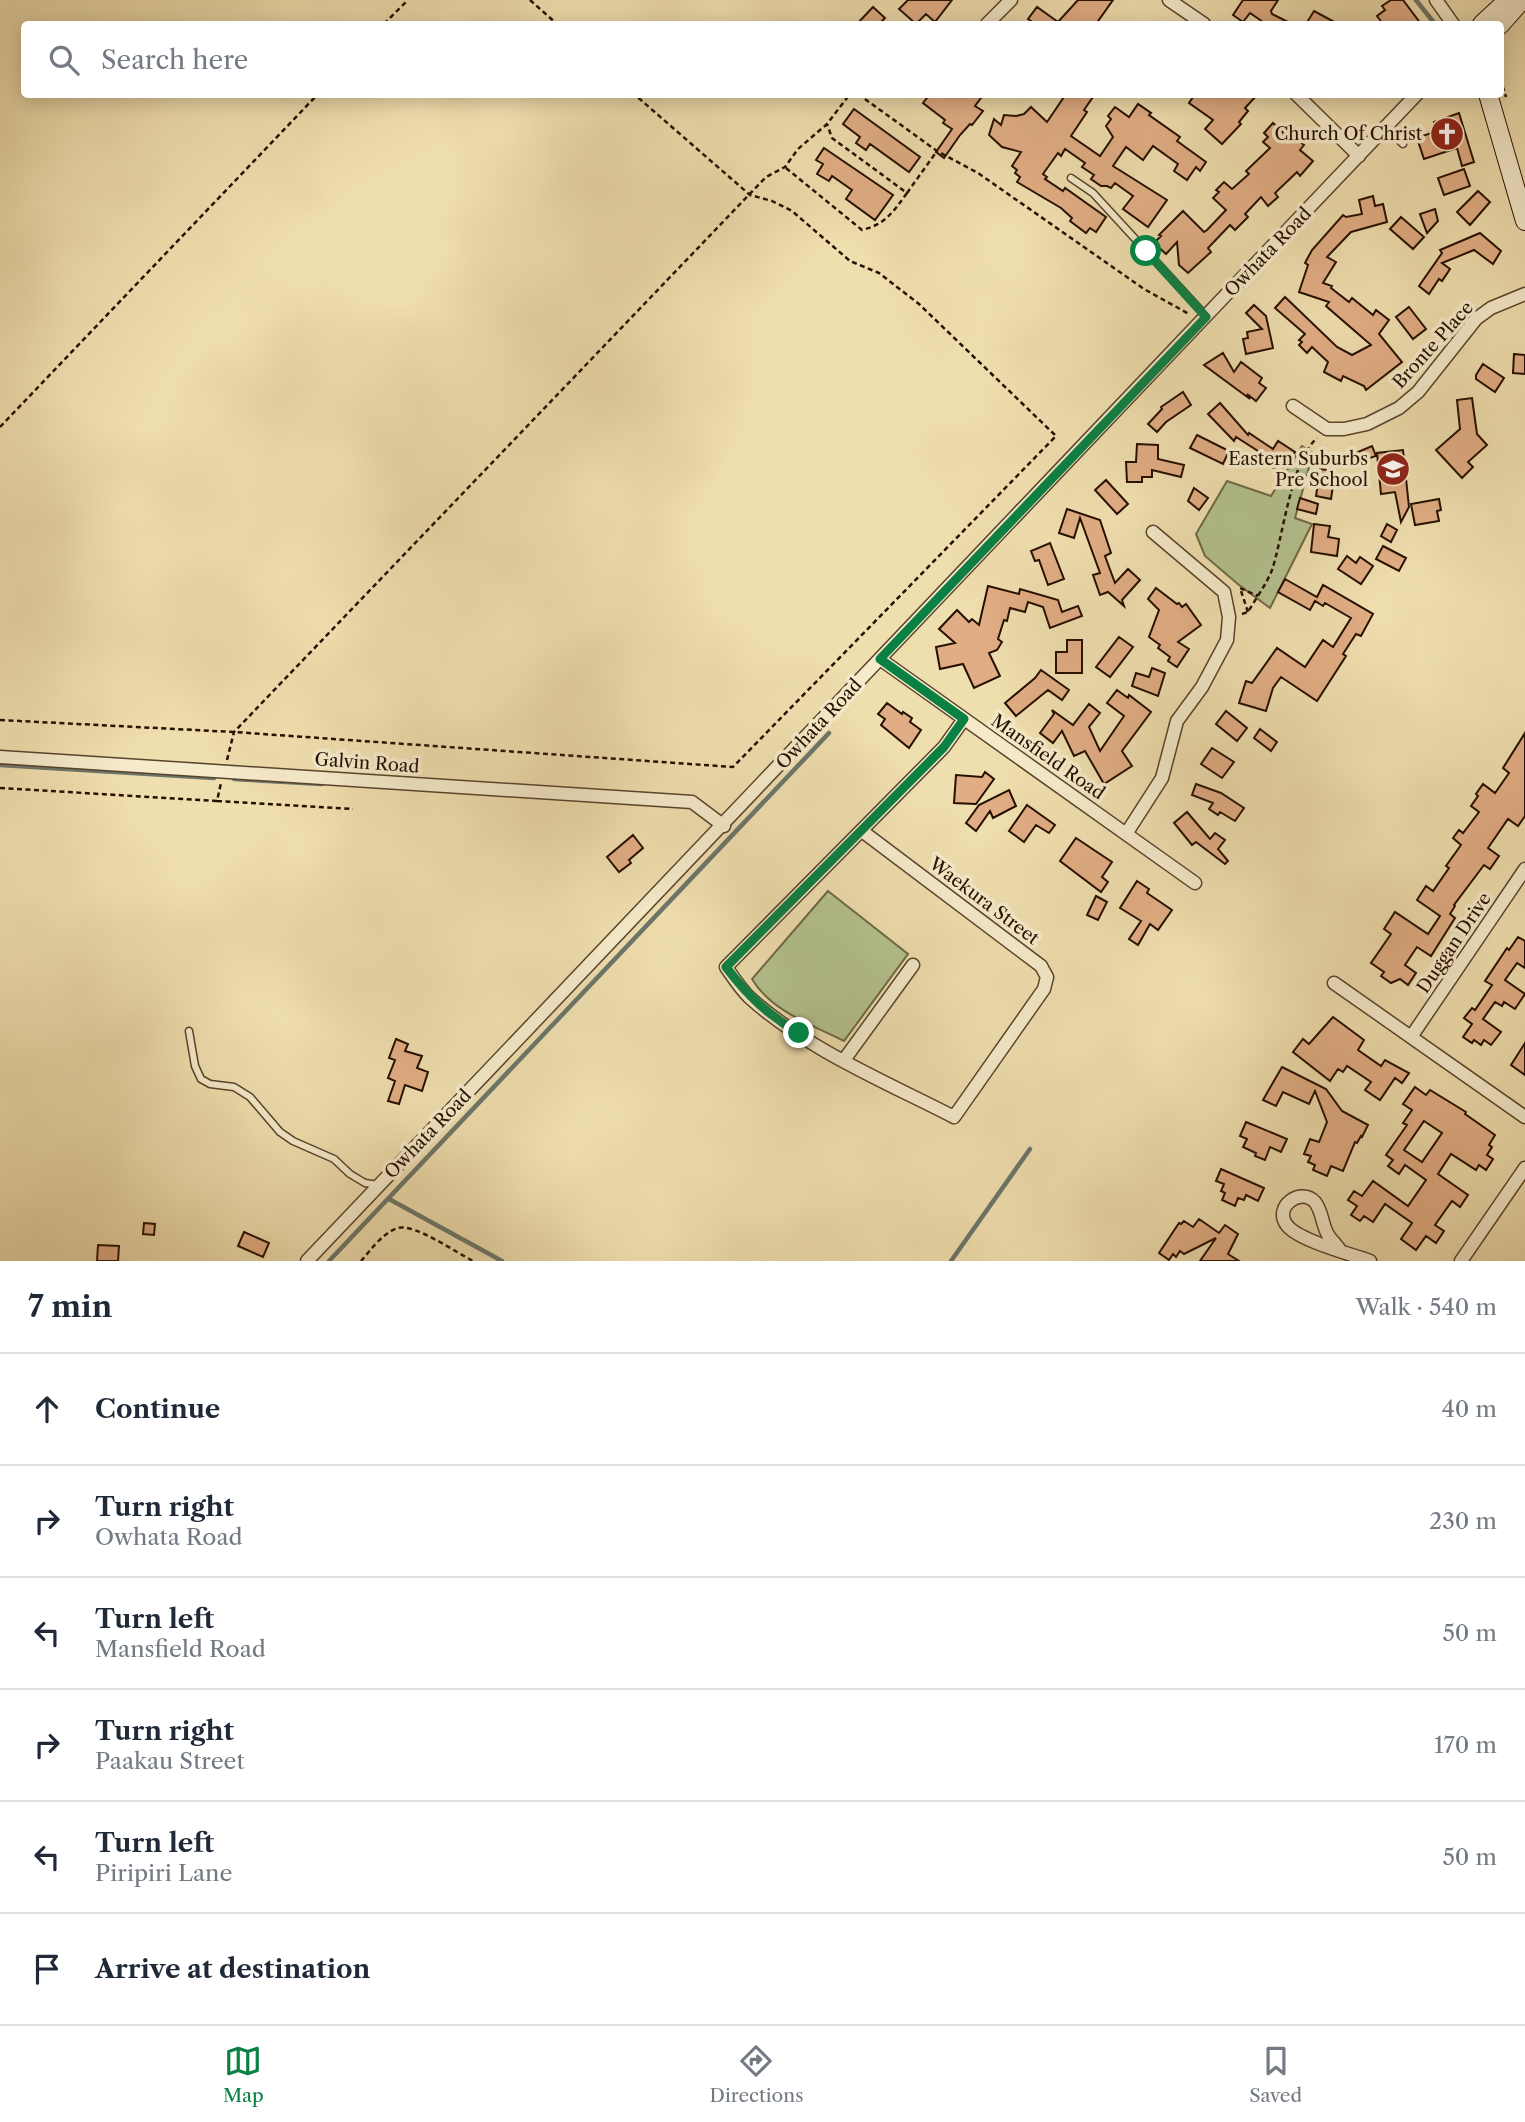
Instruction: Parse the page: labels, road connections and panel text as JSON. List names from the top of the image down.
{
  "streets": {
    "street": [
      "Owhata Road",
      "Bronte Place",
      "Mansfield Road",
      "Galvin Road",
      "Waekura Street",
      "Duggan Drive"
    ]
  },
  "crossings": [
    ["Owhata Road", "Mansfield Road"],
    ["Owhata Road", "Galvin Road"]
  ],
  "places": {
    "church": ["Church Of Christ"],
    "school or university": ["Eastern Suburbs Pre School"]
  },
  "page": {
    "search": "Search here",
    "heading": ["7 min", "Walk · 540 m"],
    "list": [
      ["Continue", "40 m"],
      ["Turn right", "Owhata Road", "230 m"],
      ["Turn left", "Mansfield Road", "50 m"],
      ["Turn right", "Paakau Street", "170 m"],
      ["Turn left", "Piripiri Lane", "50 m"],
      "Arrive at destination"
    ],
    "nav": ["Map", "Directions", "Saved"]
  }
}
